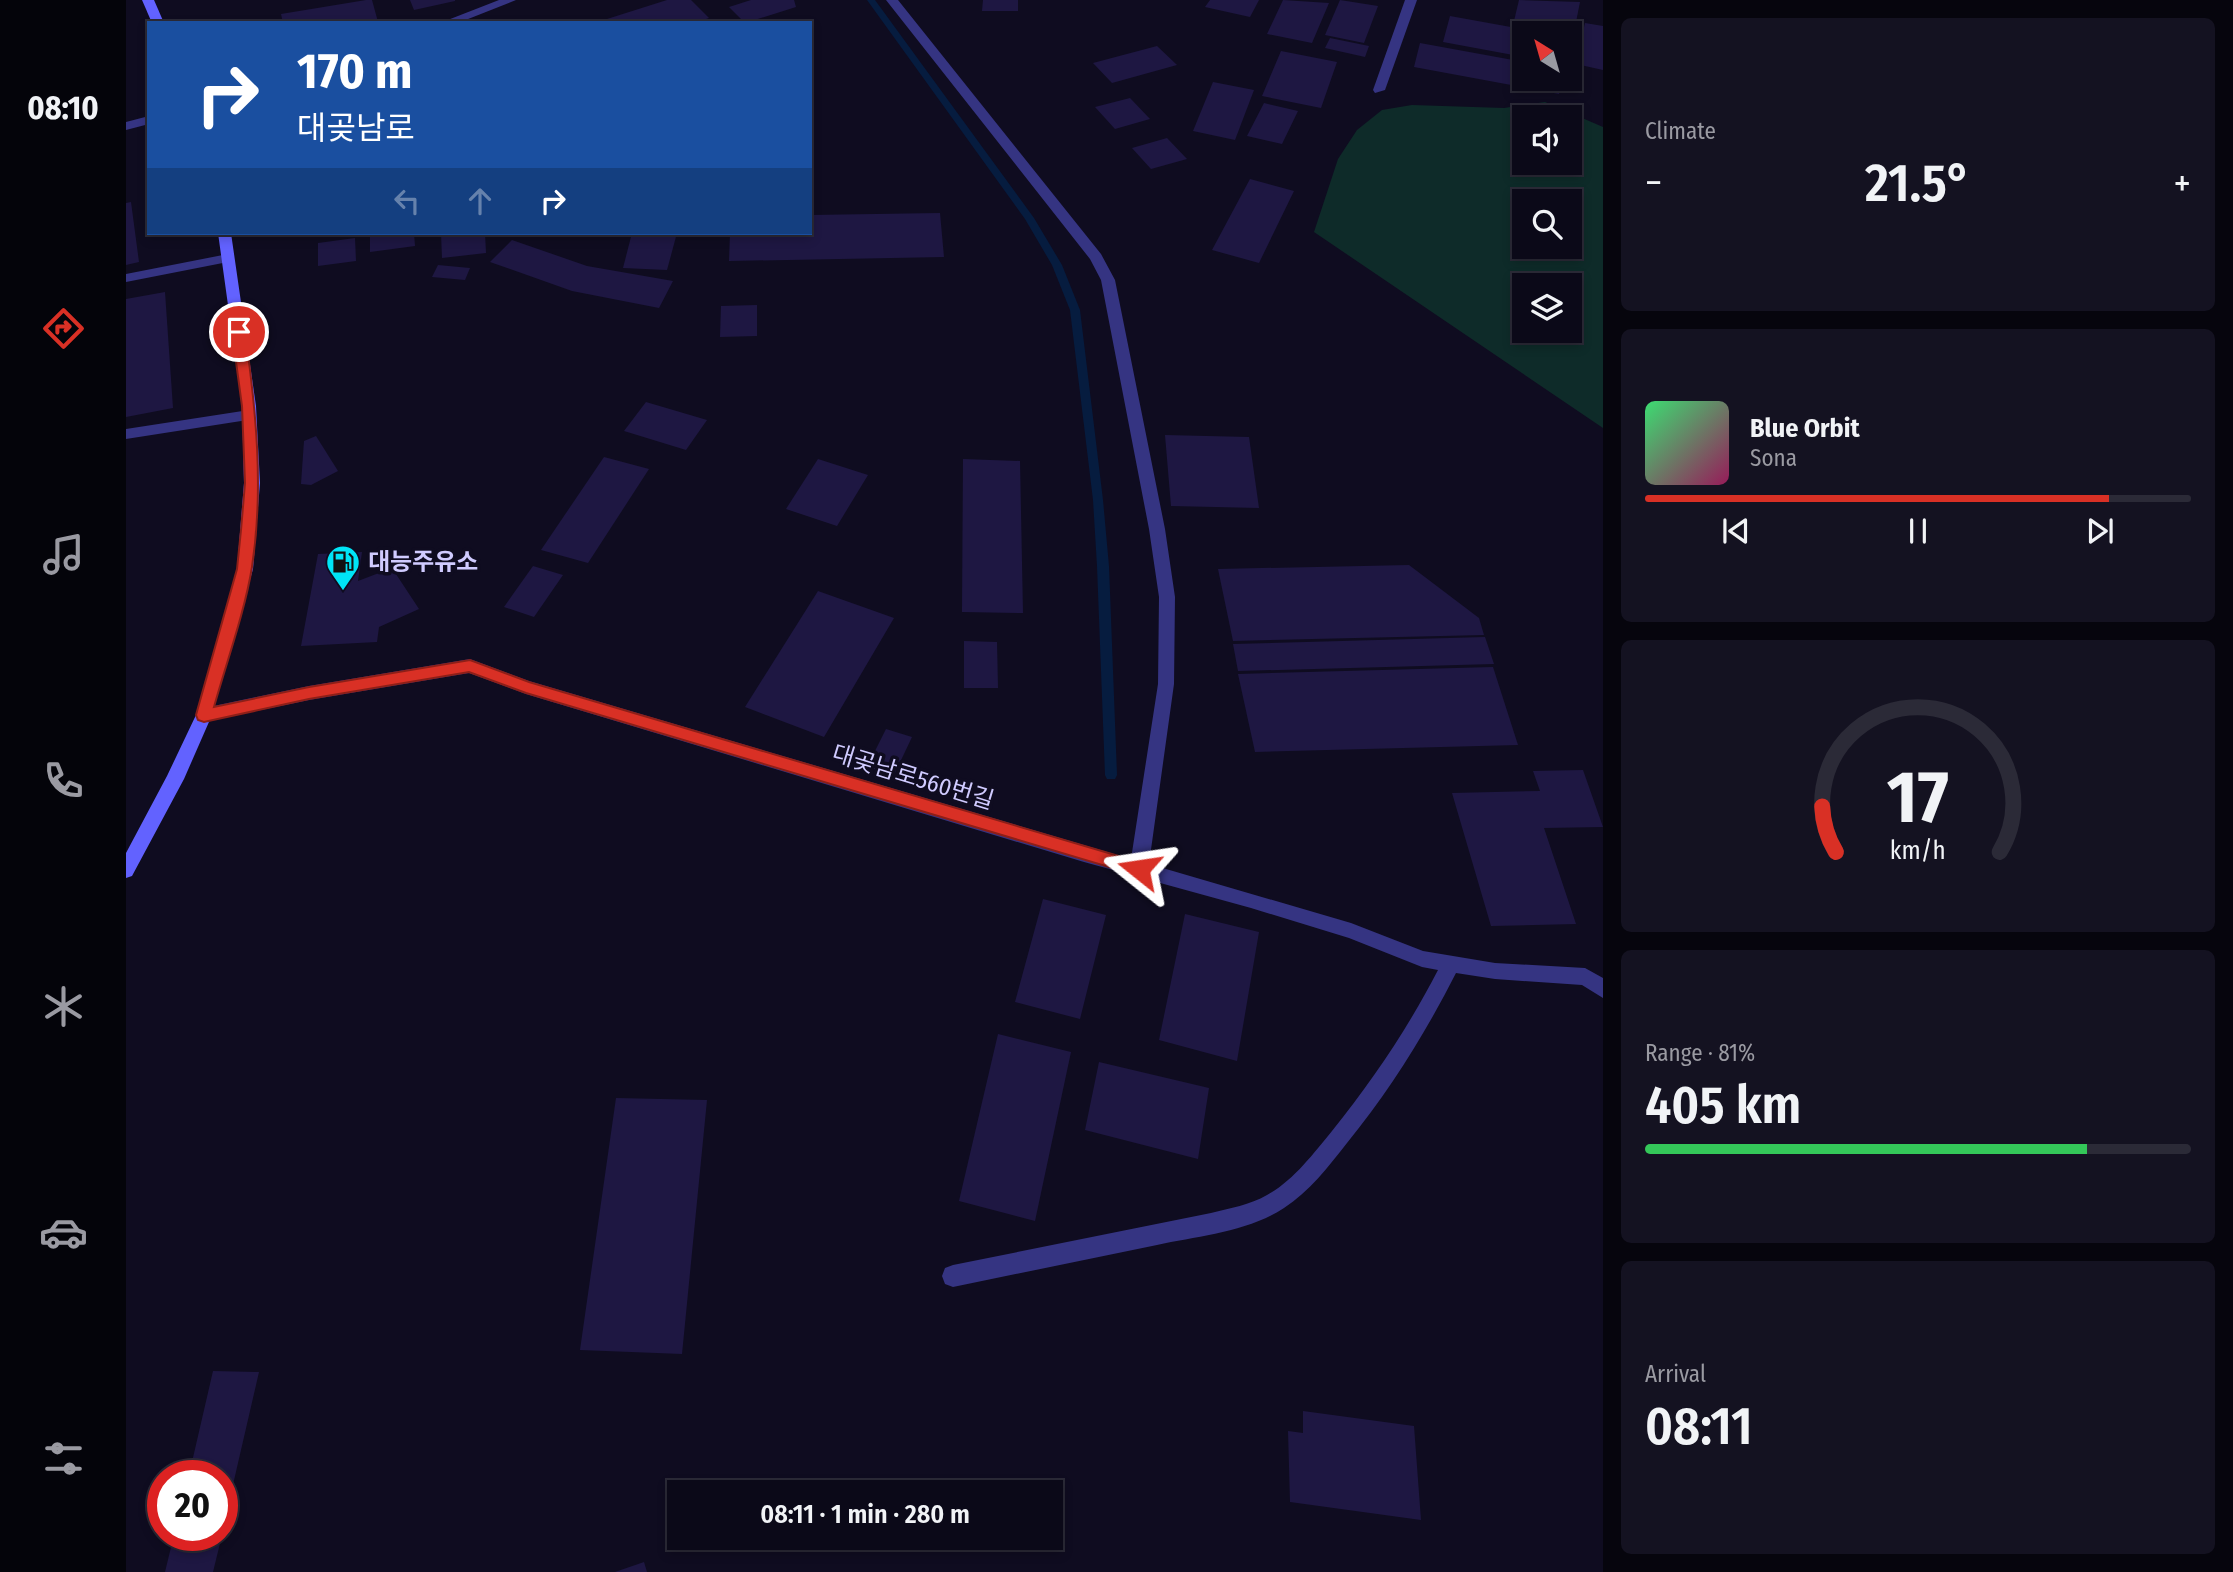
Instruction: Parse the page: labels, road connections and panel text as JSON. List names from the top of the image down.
{
  "streets": {
    "lane": ["대곶남로560번길"]
  },
  "places": {
    "fuel station": ["대능주유소"]
  },
  "north": "top left",
  "page": {
    "tabs": "08:10",
    "tile": [
      "Climate",
      ["Range · 81%", "405 km"],
      ["Arrival", "08:11"]
    ],
    "turn": ["170 m", "대곶남로"],
    "heat": ["−", "21.5°", "+"],
    "song": ["Blue Orbit", "Sona"],
    "limit": "20",
    "trip": "08:11 · 1 min · 280 m",
    "gauge": ["17", "km/h"]
  }
}
